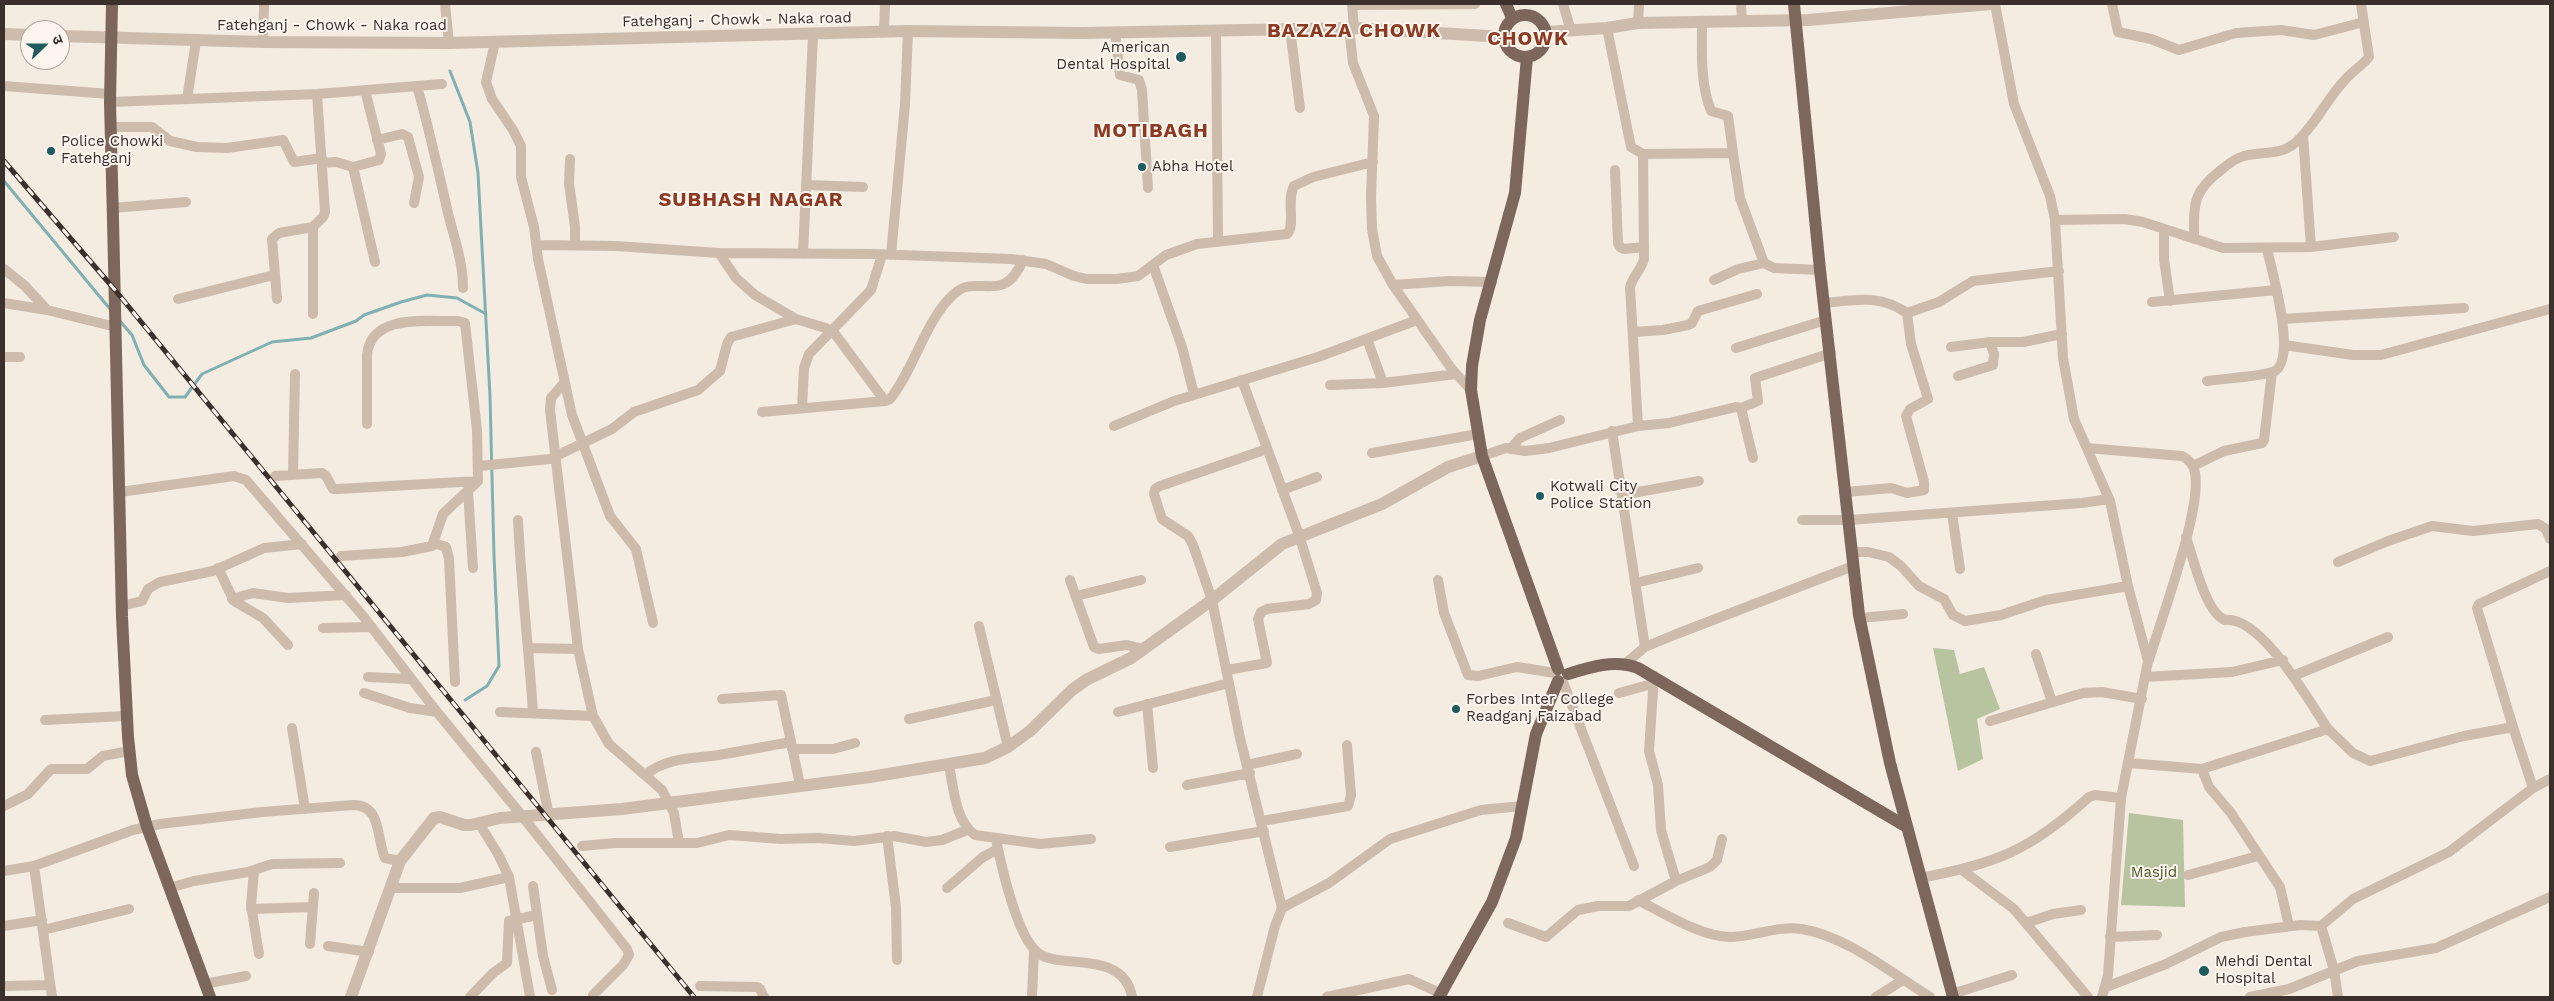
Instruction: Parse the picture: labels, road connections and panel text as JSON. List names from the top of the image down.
{
  "streets": {
    "street": ["Fatehganj - Chowk - Naka road"]
  },
  "districts": [
    "BAZAZA CHOWK",
    "CHOWK",
    "MOTIBAGH",
    "SUBHASH NAGAR"
  ],
  "parks": ["Masjid"],
  "places": [
    "American Dental Hospital",
    "Police Chowki Fatehganj",
    "Abha Hotel",
    "Kotwali City Police Station",
    "Forbes Inter College Readganj Faizabad",
    "Mehdi Dental Hospital"
  ],
  "north": "right"
}
